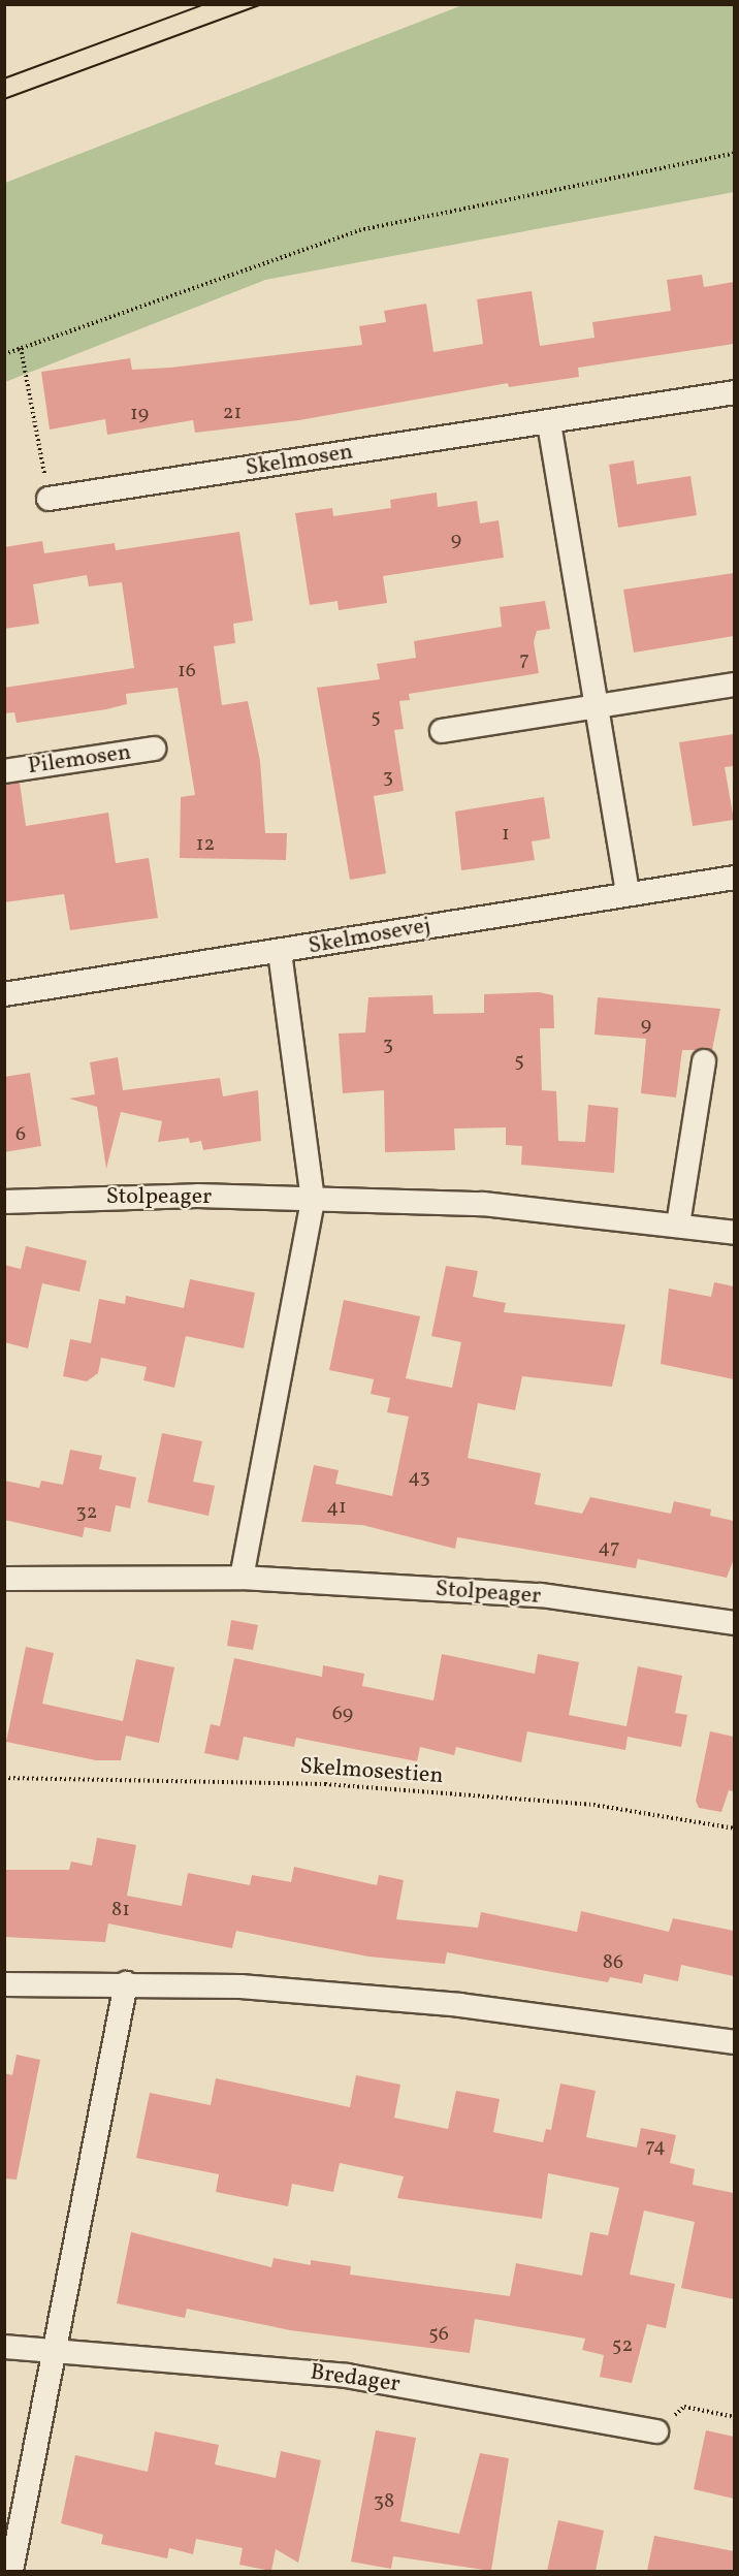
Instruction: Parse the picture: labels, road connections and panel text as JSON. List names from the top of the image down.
{
  "streets": {
    "street": [
      "Skelmosen",
      "Pilemosen",
      "Skelmosevej",
      "Stolpeager",
      "Bredager"
    ],
    "path": ["Skelmosestien"]
  },
  "house_numbers": [
    "21",
    "19",
    "9",
    "7",
    "16",
    "5",
    "3",
    "1",
    "12",
    "9",
    "3",
    "5",
    "6",
    "43",
    "41",
    "32",
    "47",
    "69",
    "81",
    "86",
    "74",
    "56",
    "52",
    "38"
  ]
}
